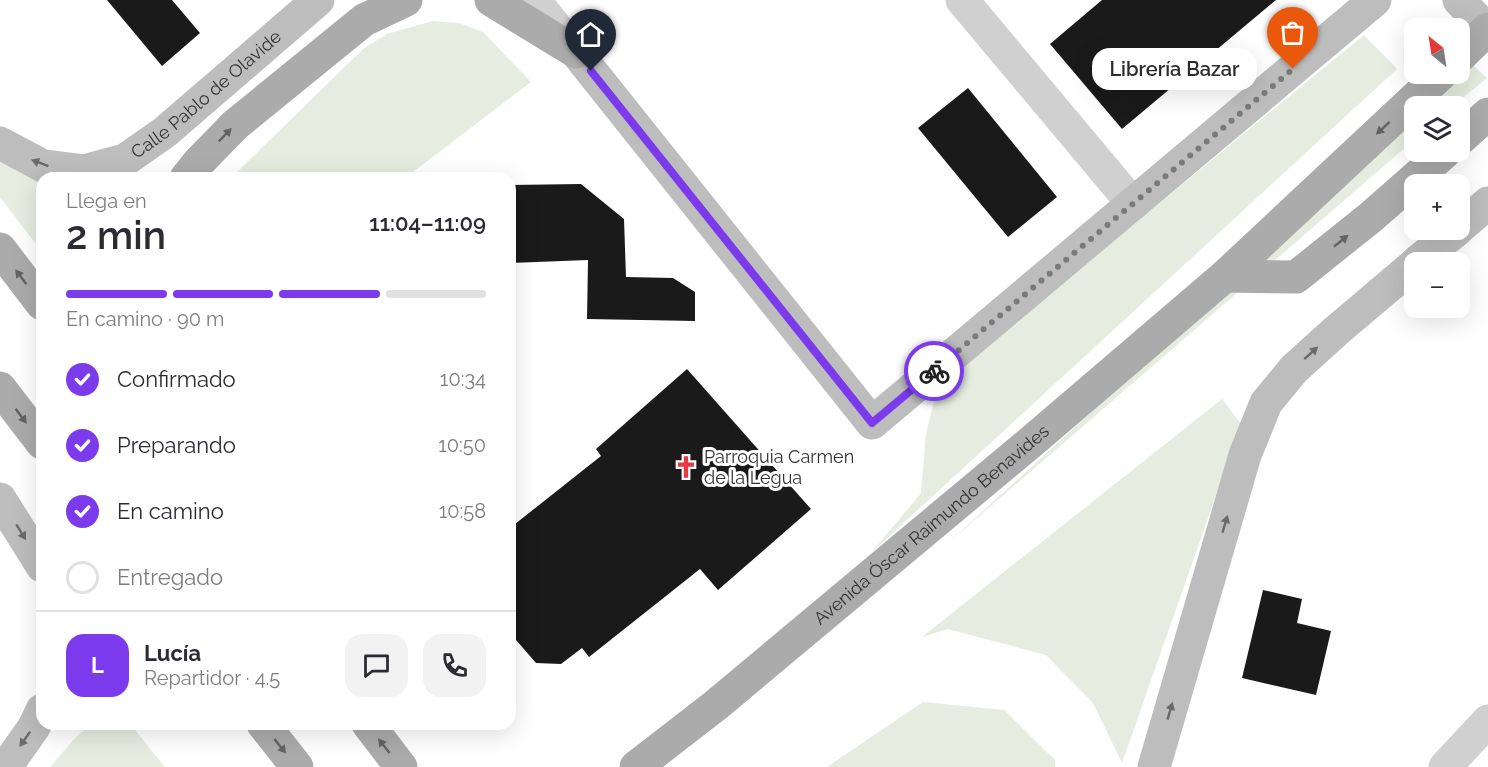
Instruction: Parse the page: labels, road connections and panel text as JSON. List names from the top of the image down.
{
  "streets": {
    "main road": ["Calle Pablo de Olavide", "Avenida Óscar Raimundo Benavides"]
  },
  "places": {
    "other": ["Librería Bazar"],
    "church": ["Parroquia Carmen de la Legua"]
  },
  "north": "top left",
  "page": {
    "map_buttons": ["+", "−"],
    "bubble": "Librería Bazar",
    "heading": ["2 min", "Llega en", "11:04–11:09"],
    "panel": ["Lucía", "Repartidor · 4.5"],
    "bar": "En camino · 90 m",
    "list": [
      ["Confirmado", "10:34"],
      ["Preparando", "10:50"],
      ["En camino", "10:58"],
      "Entregado"
    ],
    "round": "L"
  }
}
